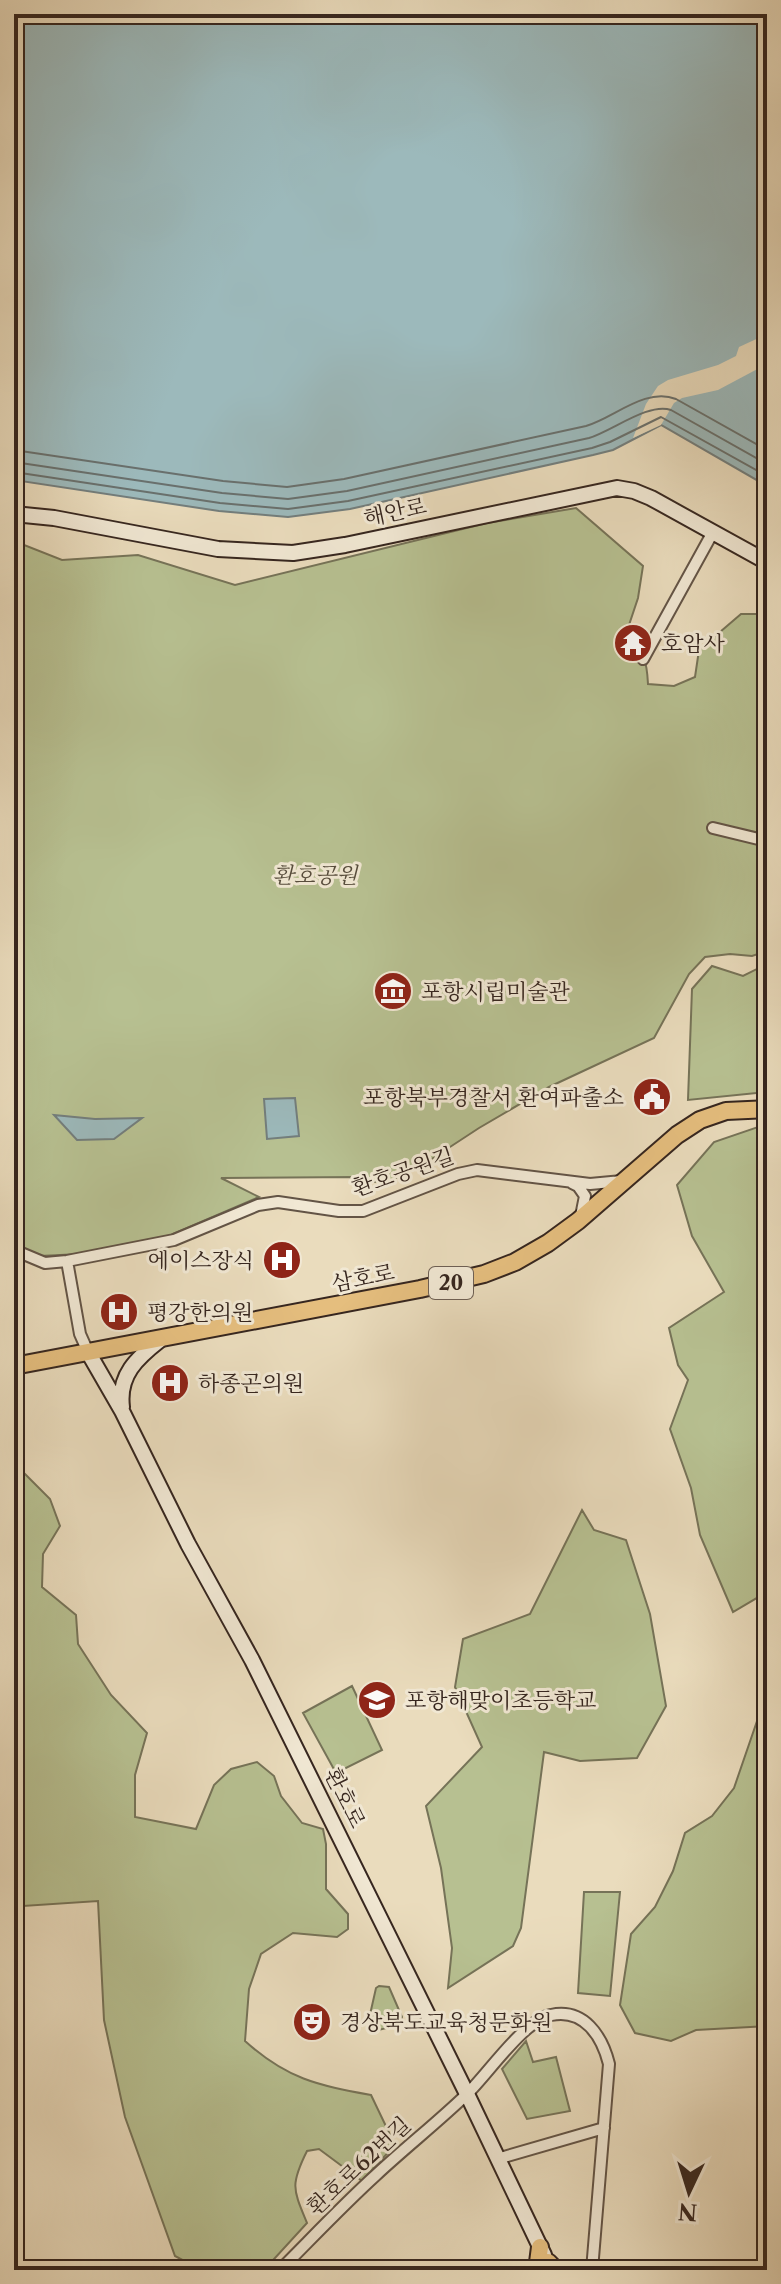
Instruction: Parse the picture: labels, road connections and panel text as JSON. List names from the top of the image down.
{
  "streets": {
    "main road": ["삼호로", "20"],
    "street": [
      "해안로",
      "환호공원길",
      "환호로",
      "환호로62번길"
    ]
  },
  "crossings": [
    ["환호공원길", "삼호로"],
    ["삼호로", "환호로"],
    ["환호로", "환호로62번길"]
  ],
  "parks": ["환호공원"],
  "places": {
    "temple": ["호암사"],
    "museum": ["포항시립미술관"],
    "public building": ["포항북부경찰서 환여파출소"],
    "hospital": ["에이스장식", "평강한의원", "하종곤의원"],
    "school or university": ["포항해맞이초등학교"],
    "theatre": ["경상북도교육청문화원"]
  },
  "north": "bottom"
}
